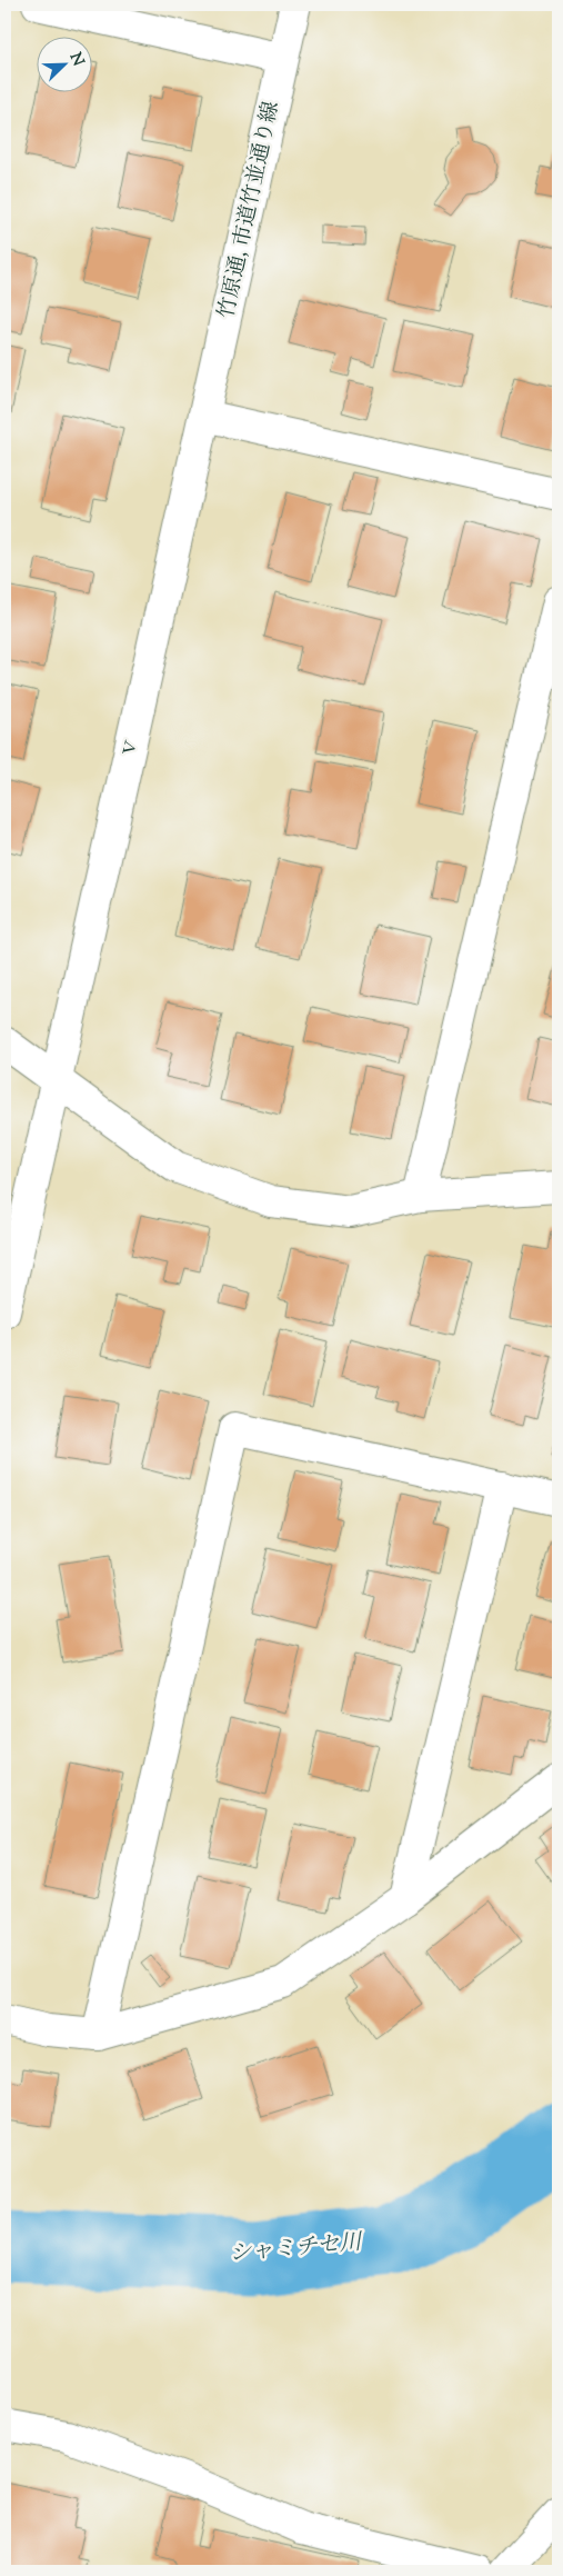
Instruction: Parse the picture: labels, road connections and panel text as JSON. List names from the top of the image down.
{
  "streets": {
    "street": ["竹原通, 市道竹並通り線", "ｖ"]
  },
  "crossings": [
    ["竹原通, 市道竹並通り線", "ｖ"]
  ],
  "water": ["シャミチセ川"],
  "north": "top right"
}
